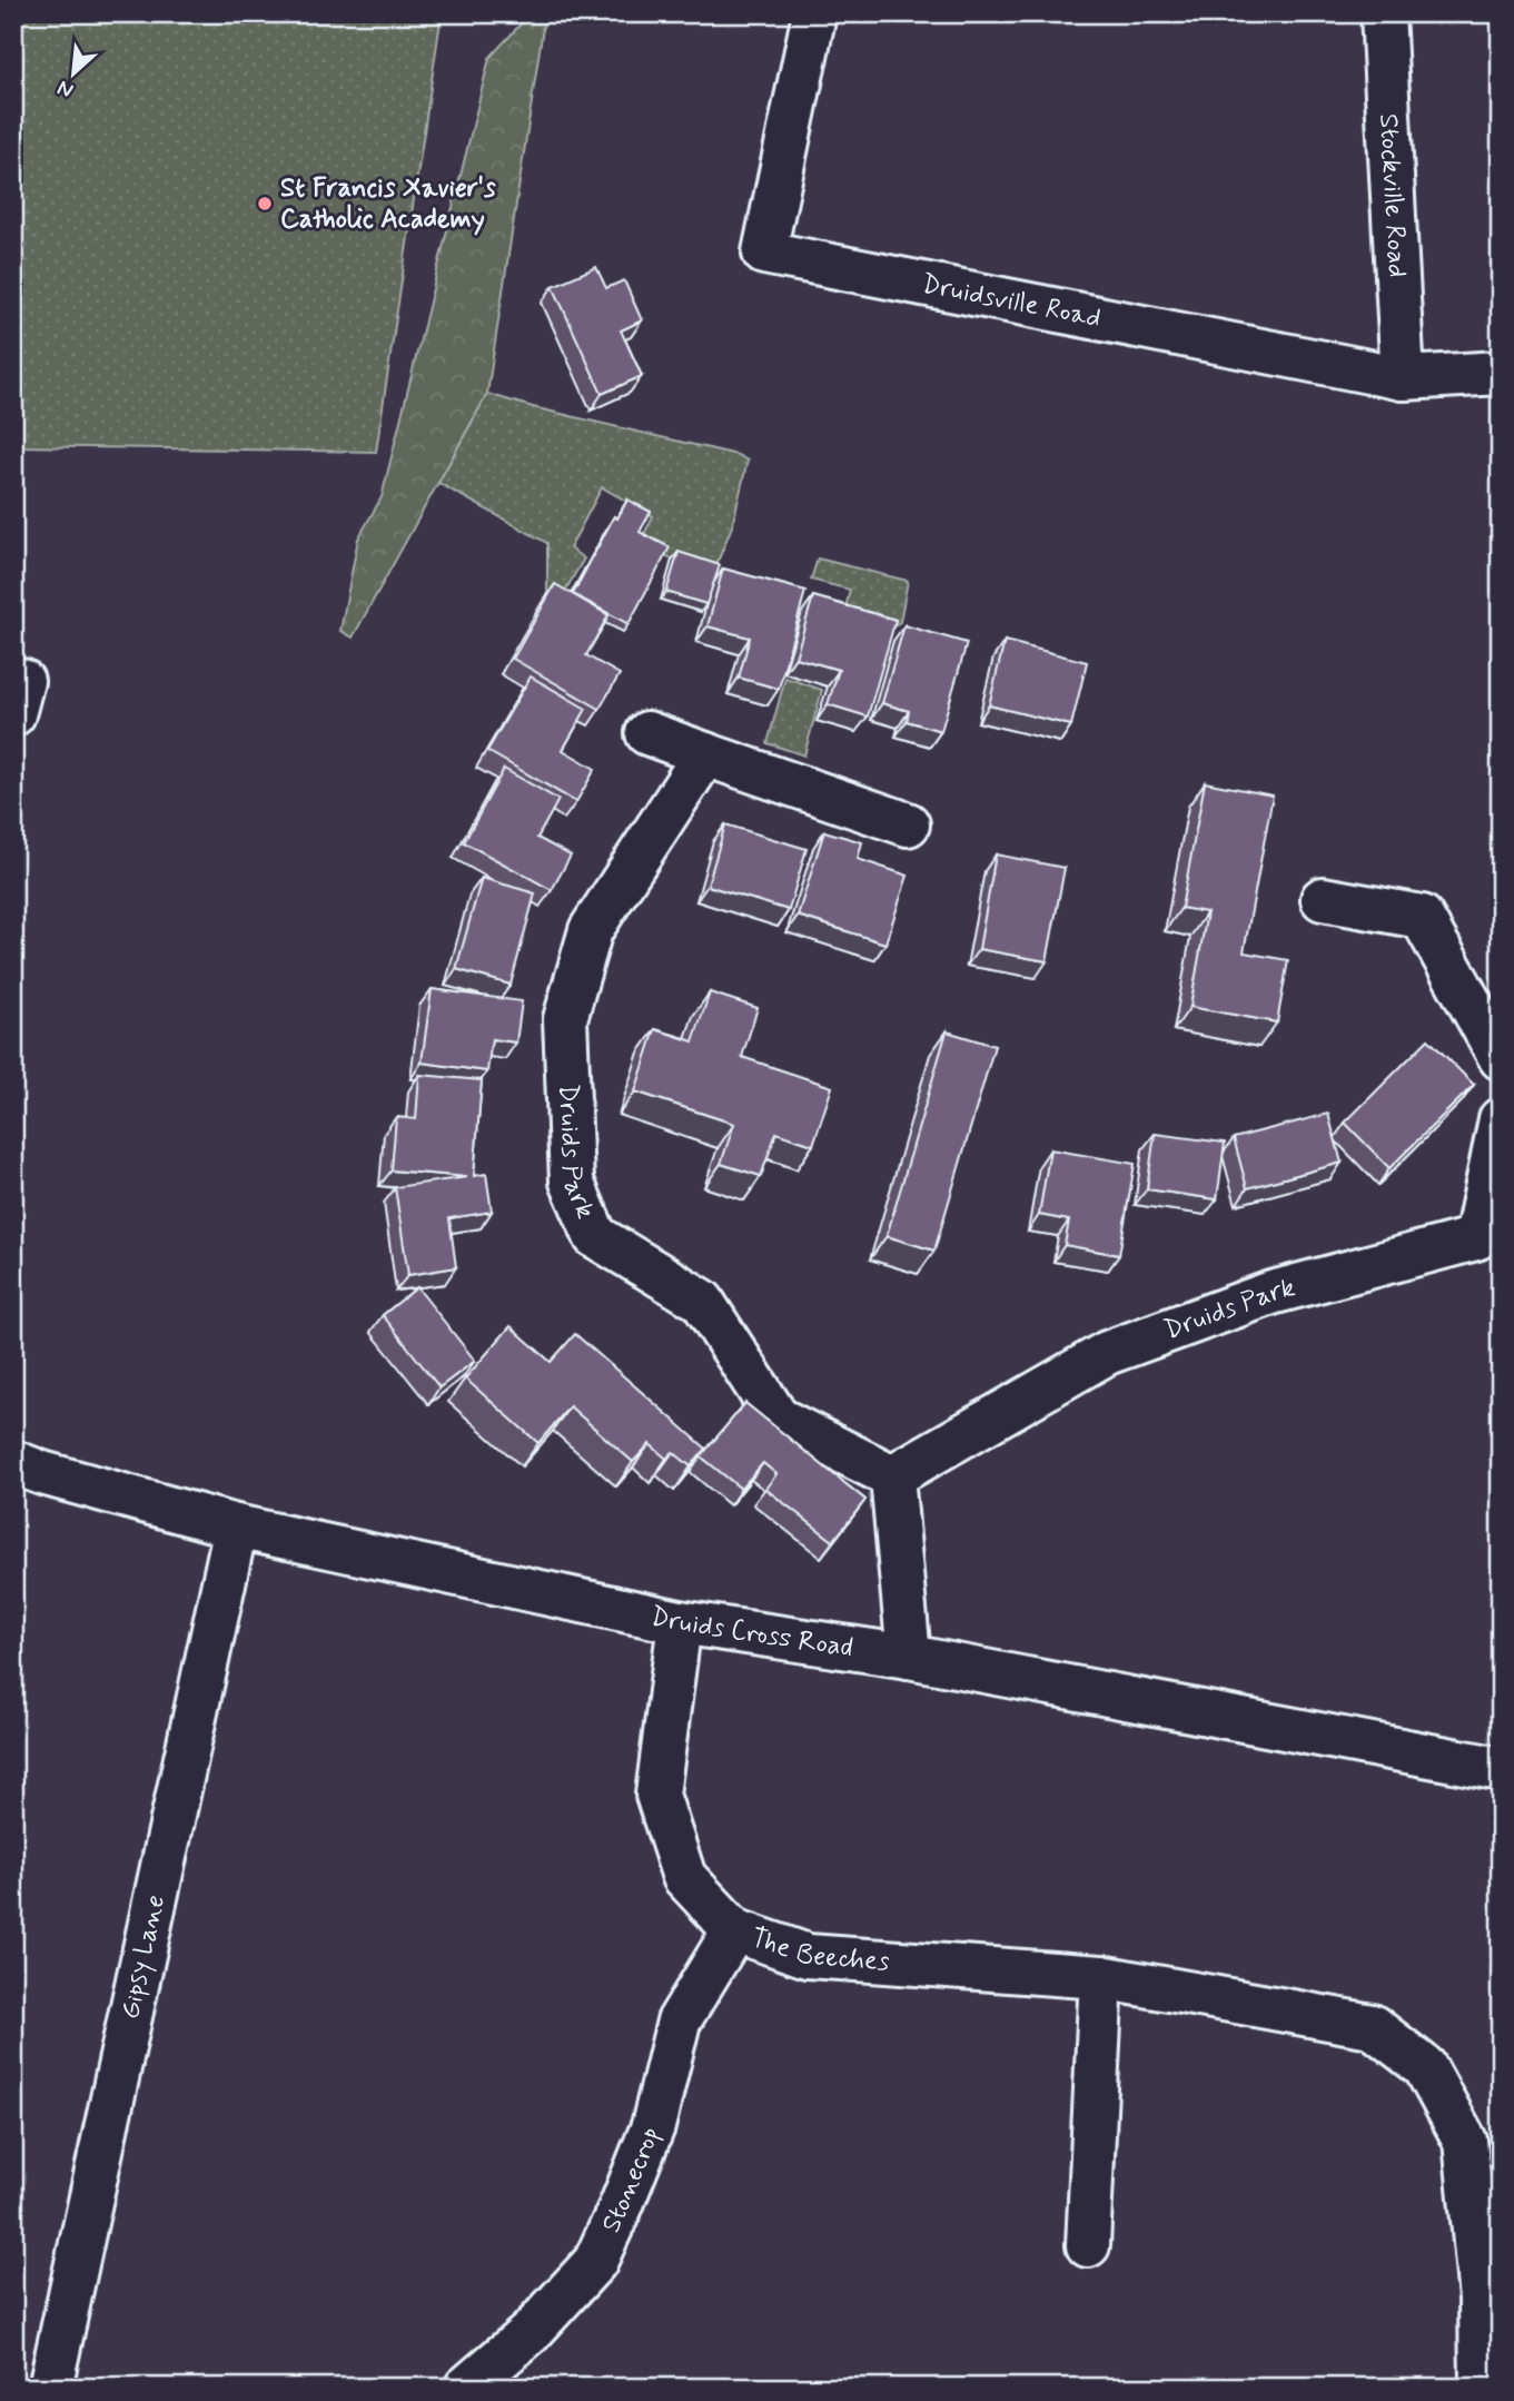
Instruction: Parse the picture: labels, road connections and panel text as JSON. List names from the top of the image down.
{
  "streets": {
    "street": [
      "Stockville Road",
      "Druidsville Road",
      "Druids Park",
      "Druids Cross Road",
      "The Beeches",
      "Gipsy Lane",
      "Stonecrop"
    ]
  },
  "crossings": [
    ["Stockville Road", "Druidsville Road"],
    ["Druids Cross Road", "The Beeches"],
    ["Druids Cross Road", "Gipsy Lane"],
    ["The Beeches", "Stonecrop"]
  ],
  "places": ["St Francis Xavier's Catholic Academy"],
  "north": "bottom left"
}
